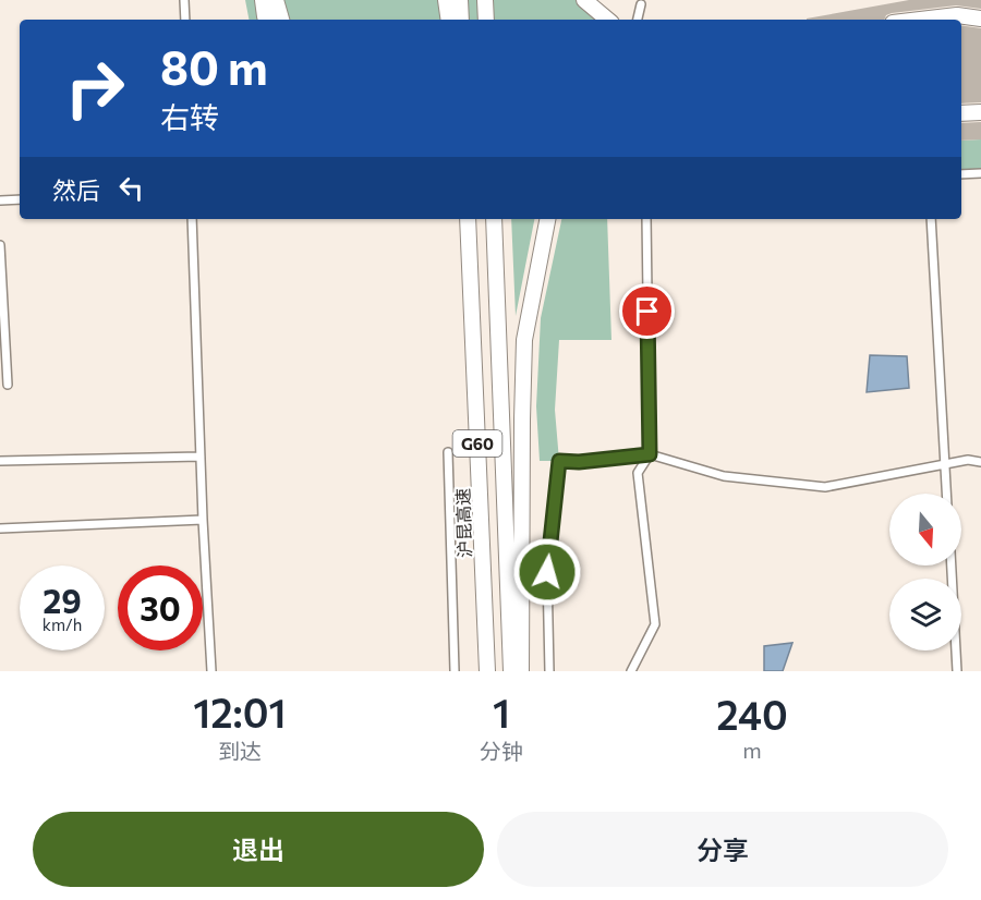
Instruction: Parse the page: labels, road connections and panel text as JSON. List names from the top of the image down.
{
  "streets": {
    "highway": ["G60", "沪昆高速"]
  },
  "north": "bottom",
  "page": {
    "turn": ["80 m", "右转"],
    "then": "然后",
    "speed": "29 km/h",
    "limit": "30",
    "eta": [
      "12:01",
      "到达",
      "1",
      "分钟",
      "240",
      "m"
    ],
    "buttons": ["退出", "分享"]
  }
}
